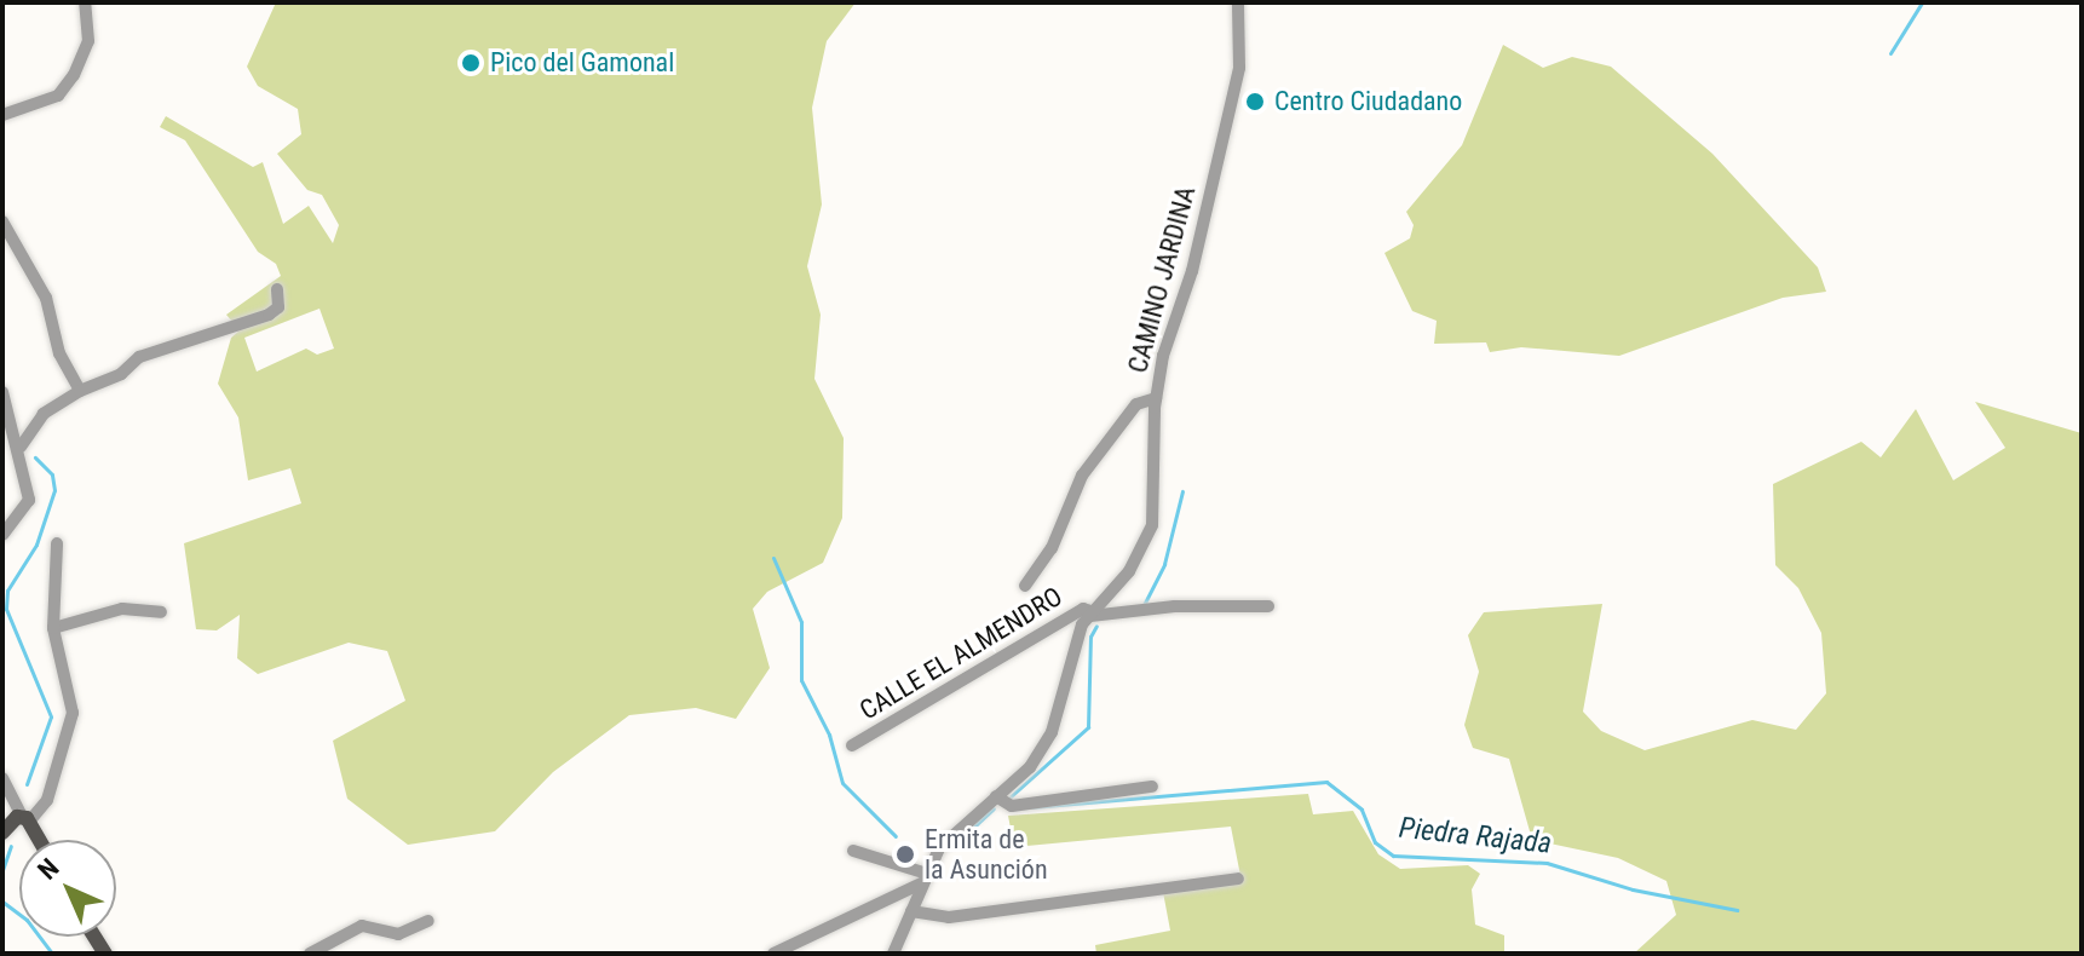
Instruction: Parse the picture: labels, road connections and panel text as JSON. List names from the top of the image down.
{
  "streets": {
    "street": ["CAMINO JARDINA", "CALLE EL ALMENDRO"]
  },
  "crossings": [
    ["CAMINO JARDINA", "CALLE EL ALMENDRO"]
  ],
  "water": ["Piedra Rajada"],
  "places": ["Pico del Gamonal", "Centro Ciudadano", "Ermita de la Asunción"],
  "north": "top left"
}
